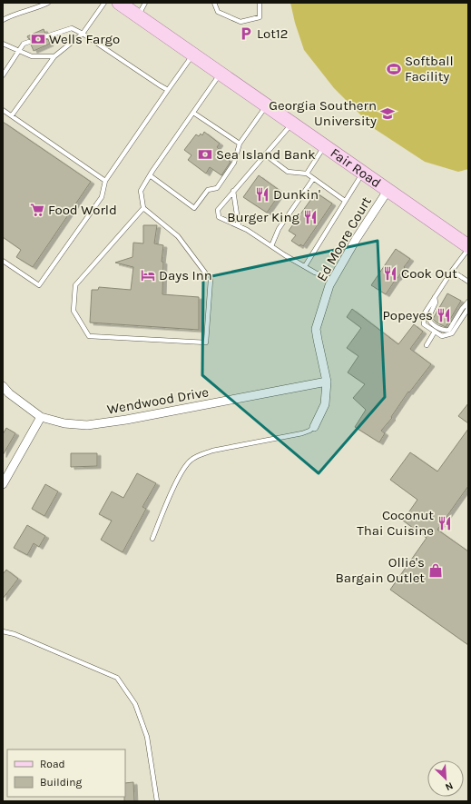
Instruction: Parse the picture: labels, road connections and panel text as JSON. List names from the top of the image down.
{
  "streets": {
    "main road": ["Fair Road"],
    "street": ["Ed Moore Court", "Wendwood Drive"]
  },
  "crossings": [
    ["Fair Road", "Ed Moore Court"],
    ["Ed Moore Court", "Wendwood Drive"]
  ],
  "places": {
    "parking": ["Lot12"],
    "bank": ["Wells Fargo", "Sea Island Bank"],
    "sports": ["Softball Facility"],
    "school or university": ["Georgia Southern University"],
    "restaurant": [
      "Dunkin'",
      "Burger King",
      "Cook Out",
      "Popeyes",
      "Coconut Thai Cuisine"
    ],
    "supermarket": ["Food World"],
    "hotel": ["Days Inn"],
    "shop": ["Ollie's Bargain Outlet"]
  },
  "legend": ["Road", "Building"],
  "north": "bottom right"
}
